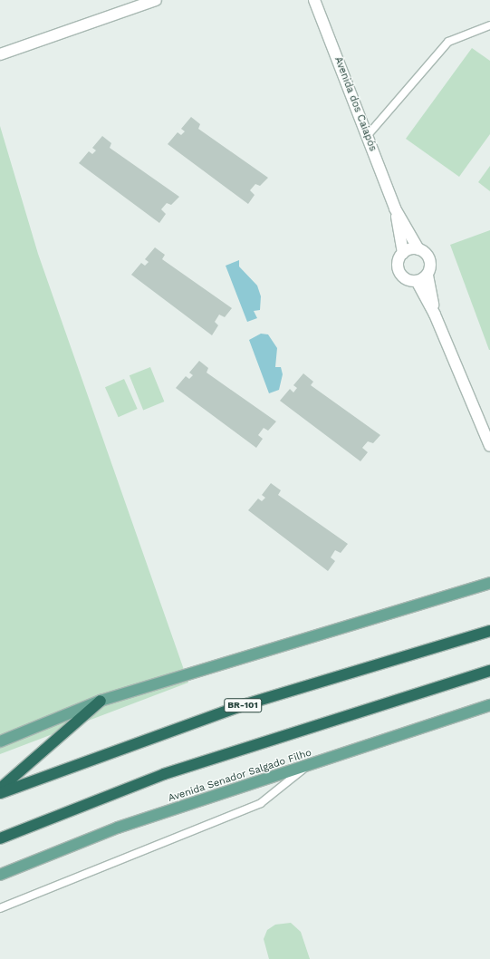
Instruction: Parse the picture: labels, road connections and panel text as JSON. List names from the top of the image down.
{
  "streets": {
    "highway": ["BR-101"],
    "main road": ["Avenida dos Caiapós", "Avenida Senador Salgado Filho"]
  }
}
